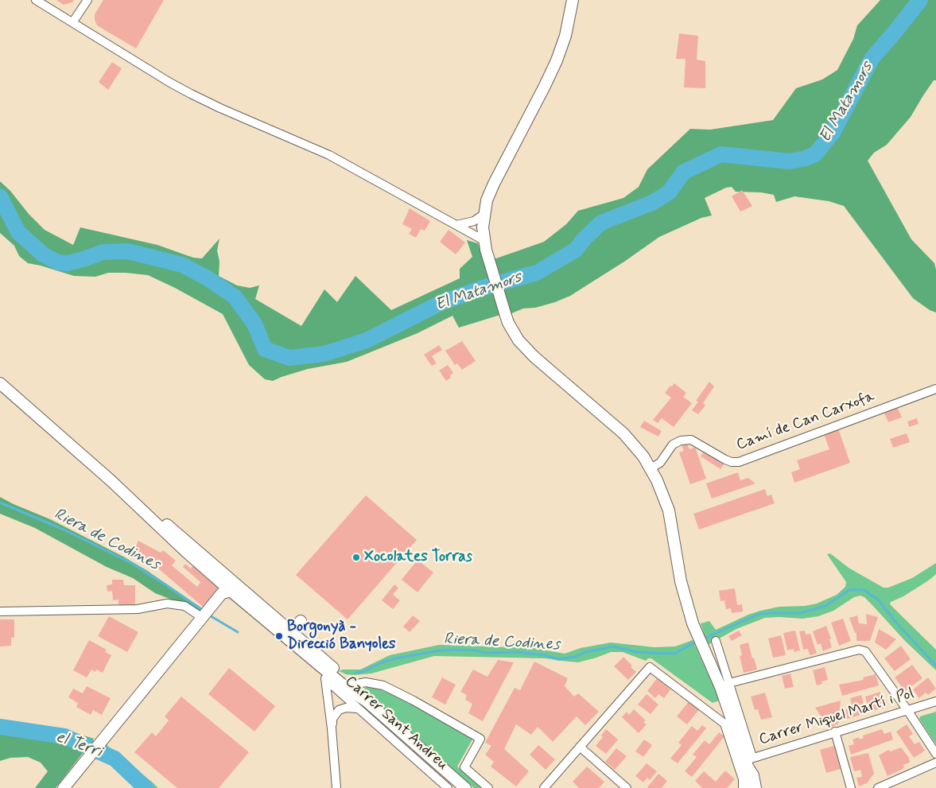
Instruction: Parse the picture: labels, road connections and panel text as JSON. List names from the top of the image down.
{
  "streets": {
    "street": ["Camí de Can Carxofa", "Carrer Miquel Martí i Pol", "Carrer Sant Andreu"]
  },
  "water": ["El Matamors", "Riera de Codines", "el Terri"],
  "places": ["Xocolates Torras", "Borgonyà - Direcció Banyoles"]
}
